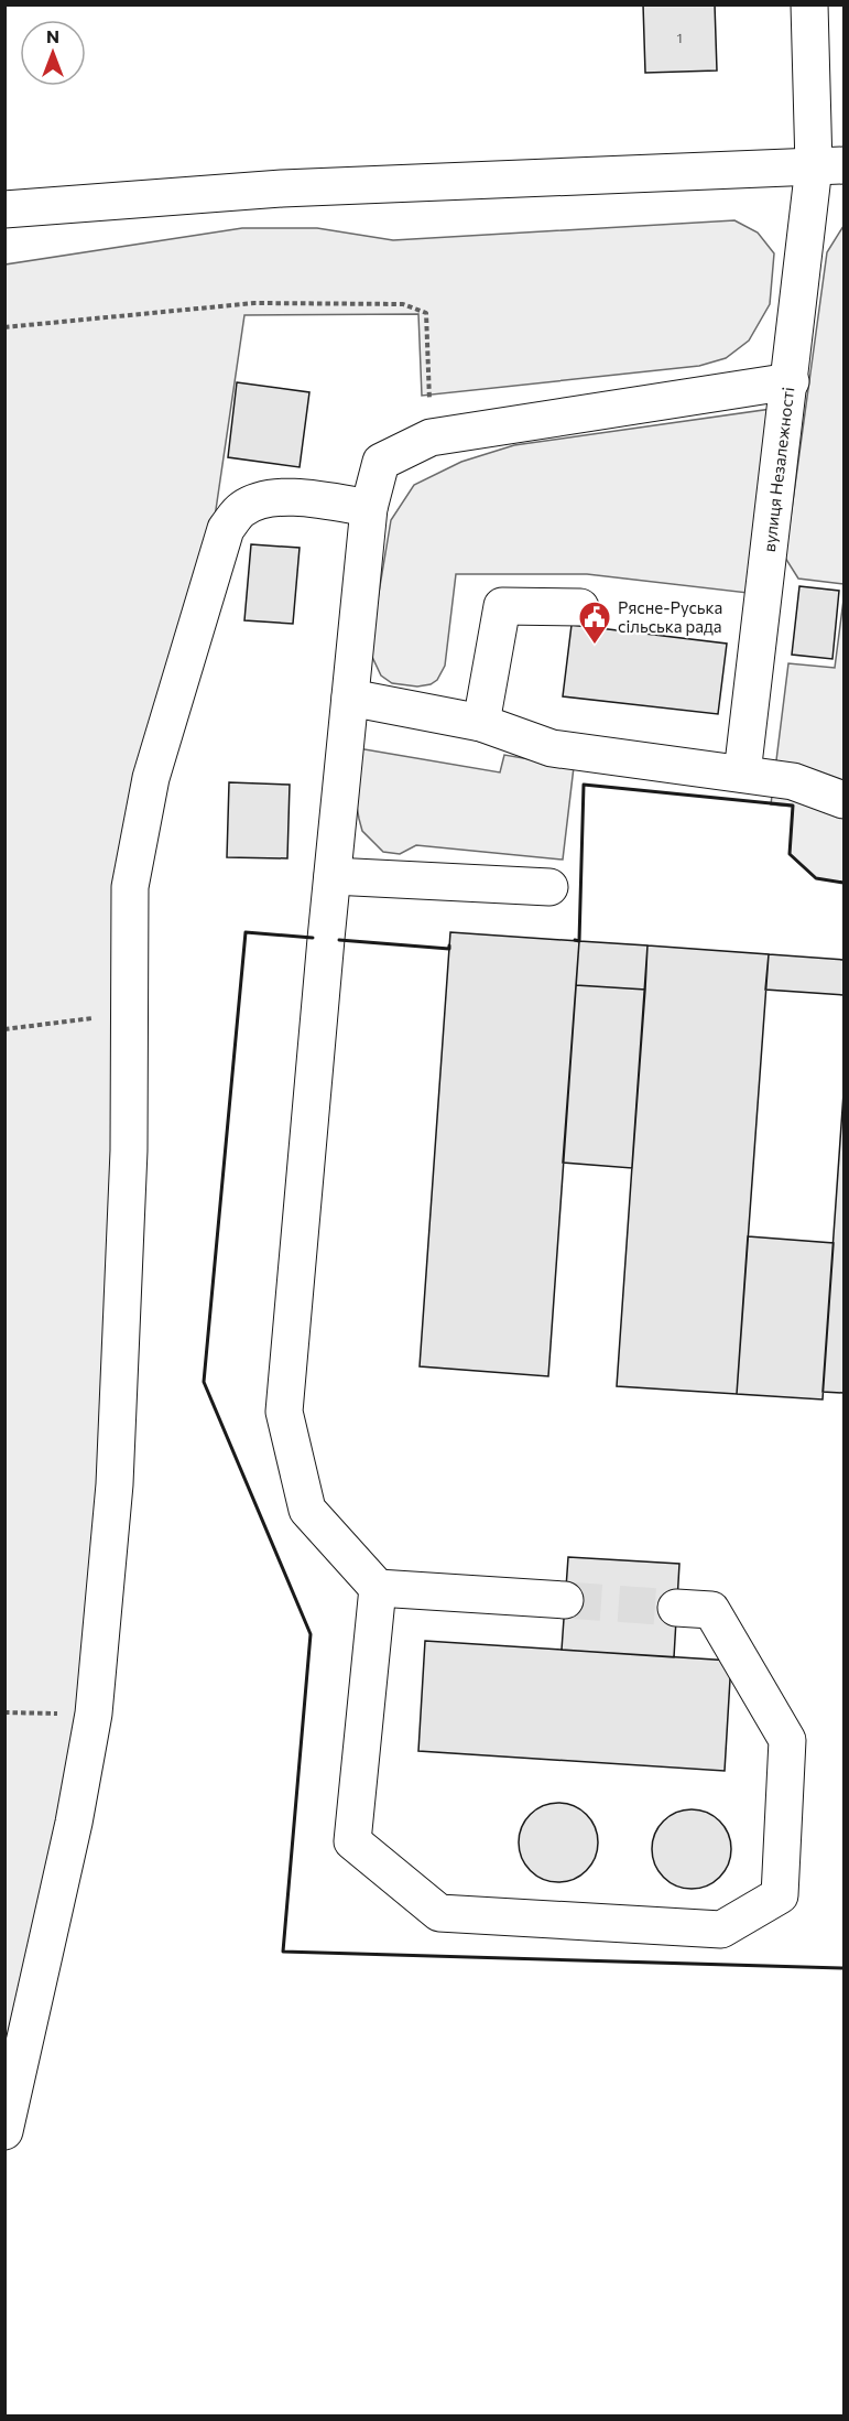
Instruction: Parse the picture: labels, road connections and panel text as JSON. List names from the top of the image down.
{
  "streets": {
    "main road": ["вулиця Незалежності"]
  },
  "places": {
    "public building": ["Рясне-Руська сільська рада"]
  },
  "house_numbers": ["1"],
  "north": "top"
}
